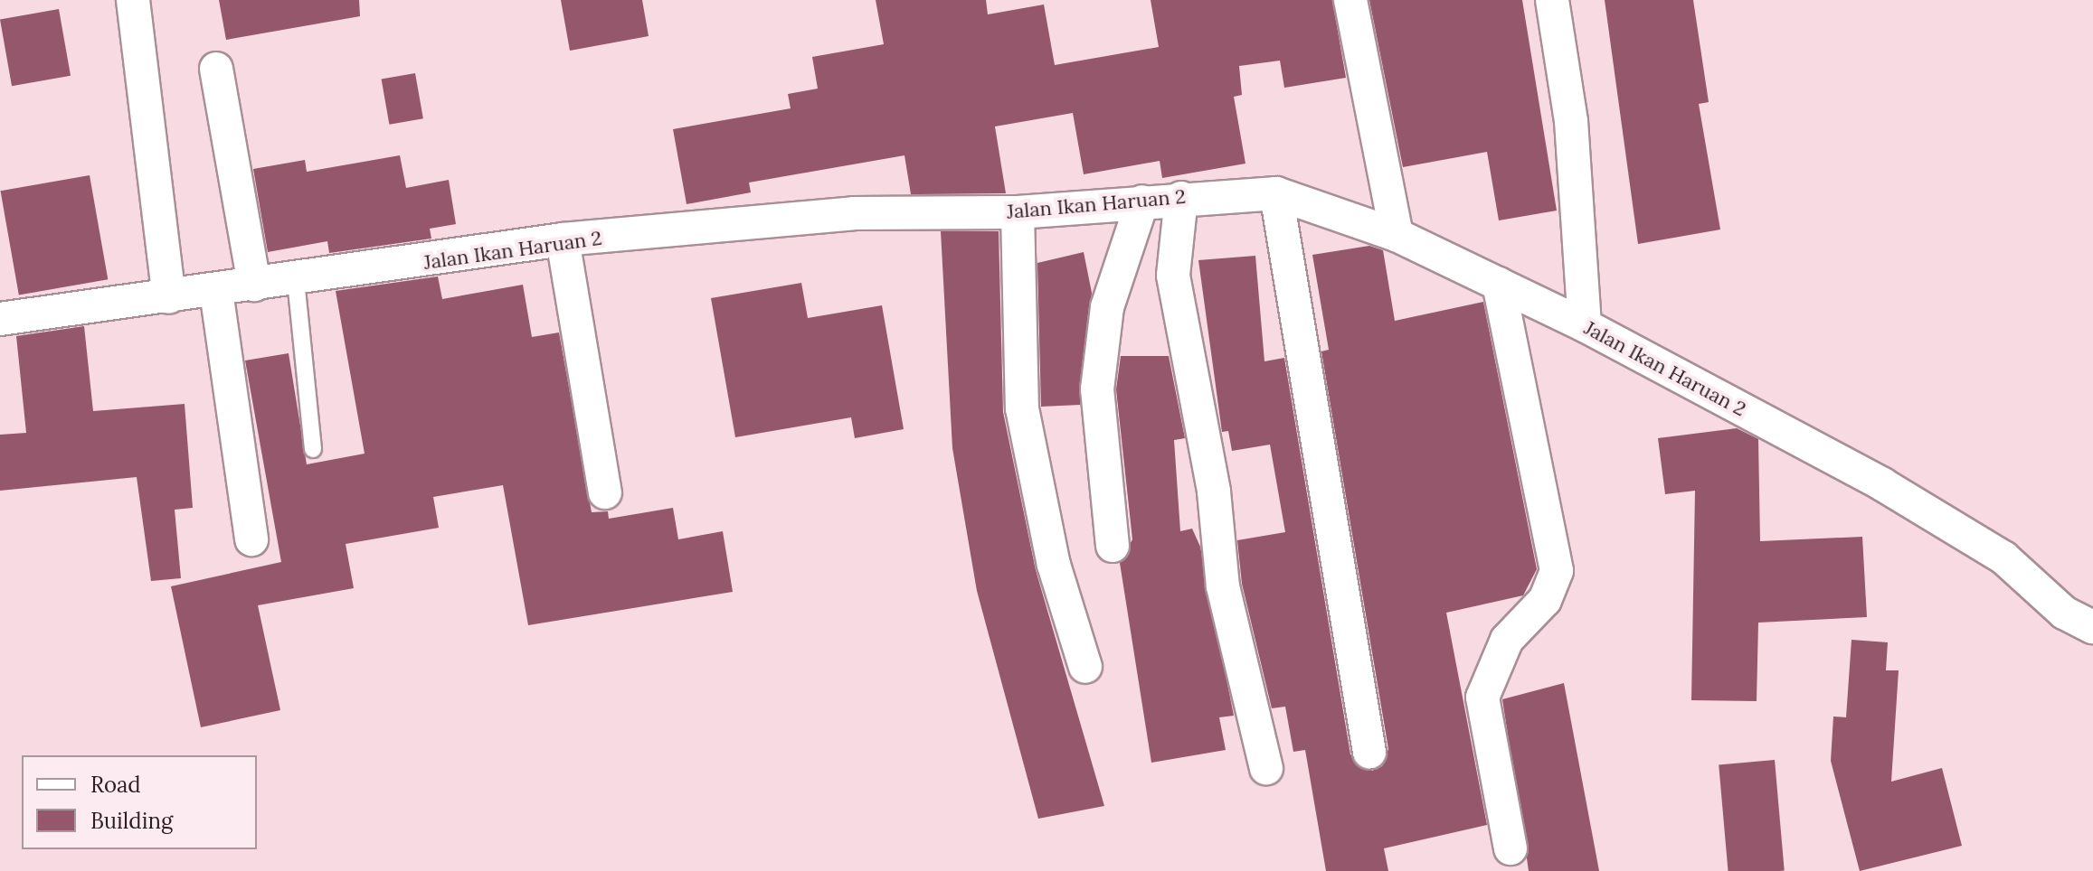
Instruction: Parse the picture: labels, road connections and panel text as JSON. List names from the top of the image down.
{
  "streets": {
    "street": ["Jalan Ikan Haruan 2"]
  },
  "legend": ["Road", "Building"]
}
